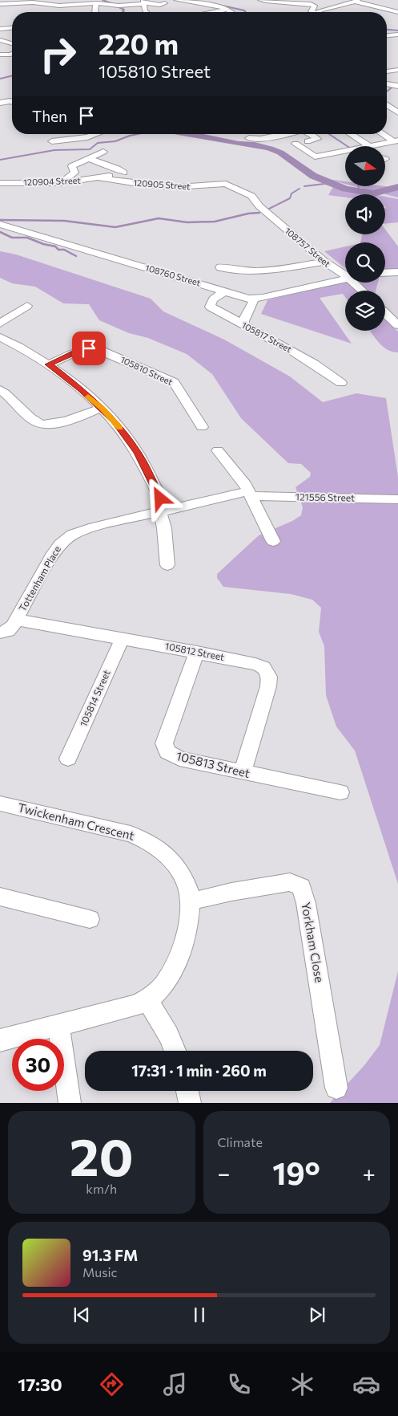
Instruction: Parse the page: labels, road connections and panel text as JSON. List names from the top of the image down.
{
  "streets": {
    "street": [
      "120904 Street",
      "120905 Street",
      "108757 Street",
      "108760 Street",
      "105817 Street",
      "105810 Street",
      "121556 Street",
      "Tottenham Place",
      "105812 Street",
      "105814 Street",
      "105813 Street",
      "Twickenham Crescent",
      "Yorkham Close"
    ]
  },
  "crossings": [
    ["120904 Street", "120905 Street"],
    ["120905 Street", "108757 Street"],
    ["108760 Street", "105817 Street"],
    ["121556 Street", "Tottenham Place"],
    ["Tottenham Place", "105812 Street"],
    ["105812 Street", "105814 Street"],
    ["105812 Street", "105813 Street"],
    ["Twickenham Crescent", "Yorkham Close"]
  ],
  "north": "right",
  "page": {
    "turn": ["220 m", "105810 Street"],
    "then": "Then",
    "limit": "30",
    "trip": "17:31 · 1 min · 260 m",
    "tile": [
      ["20", "km/h"],
      "Climate"
    ],
    "heat": ["−", "19°", "+"],
    "song": ["91.3 FM", "Music"],
    "tabs": "17:30"
  }
}
